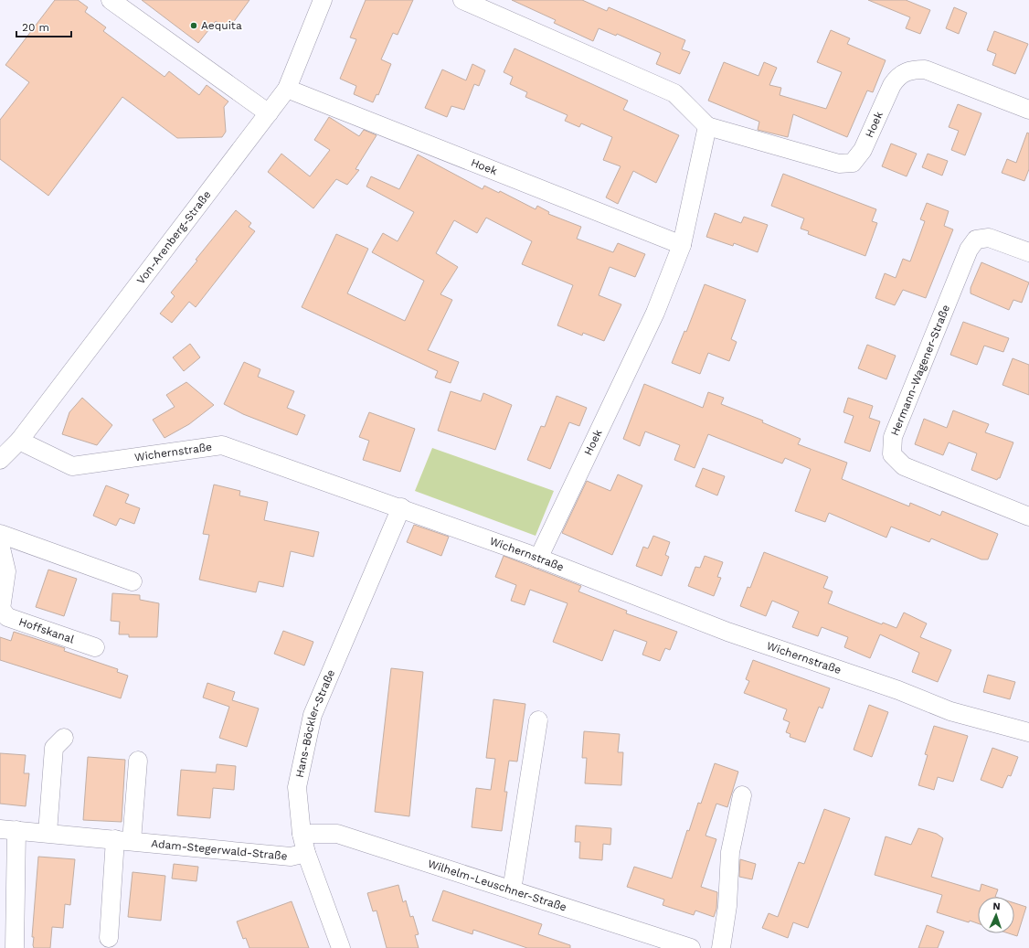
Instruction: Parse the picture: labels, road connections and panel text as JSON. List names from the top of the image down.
{
  "streets": {
    "street": [
      "Hoek",
      "Von-Arenberg-Straße",
      "Hermann-Wagener-Straße",
      "Wichernstraße",
      "Hoffskanal",
      "Hans-Böckler-Straße",
      "Adam-Stegerwald-Straße",
      "Wilhelm-Leuschner-Straße"
    ]
  },
  "crossings": [
    ["Hoek", "Von-Arenberg-Straße"],
    ["Hoek", "Wichernstraße"],
    ["Von-Arenberg-Straße", "Wichernstraße"],
    ["Wichernstraße", "Hans-Böckler-Straße"],
    ["Hans-Böckler-Straße", "Adam-Stegerwald-Straße"],
    ["Hans-Böckler-Straße", "Wilhelm-Leuschner-Straße"]
  ],
  "places": ["Aequita"],
  "scale_bar": "20 m",
  "north": "top"
}
